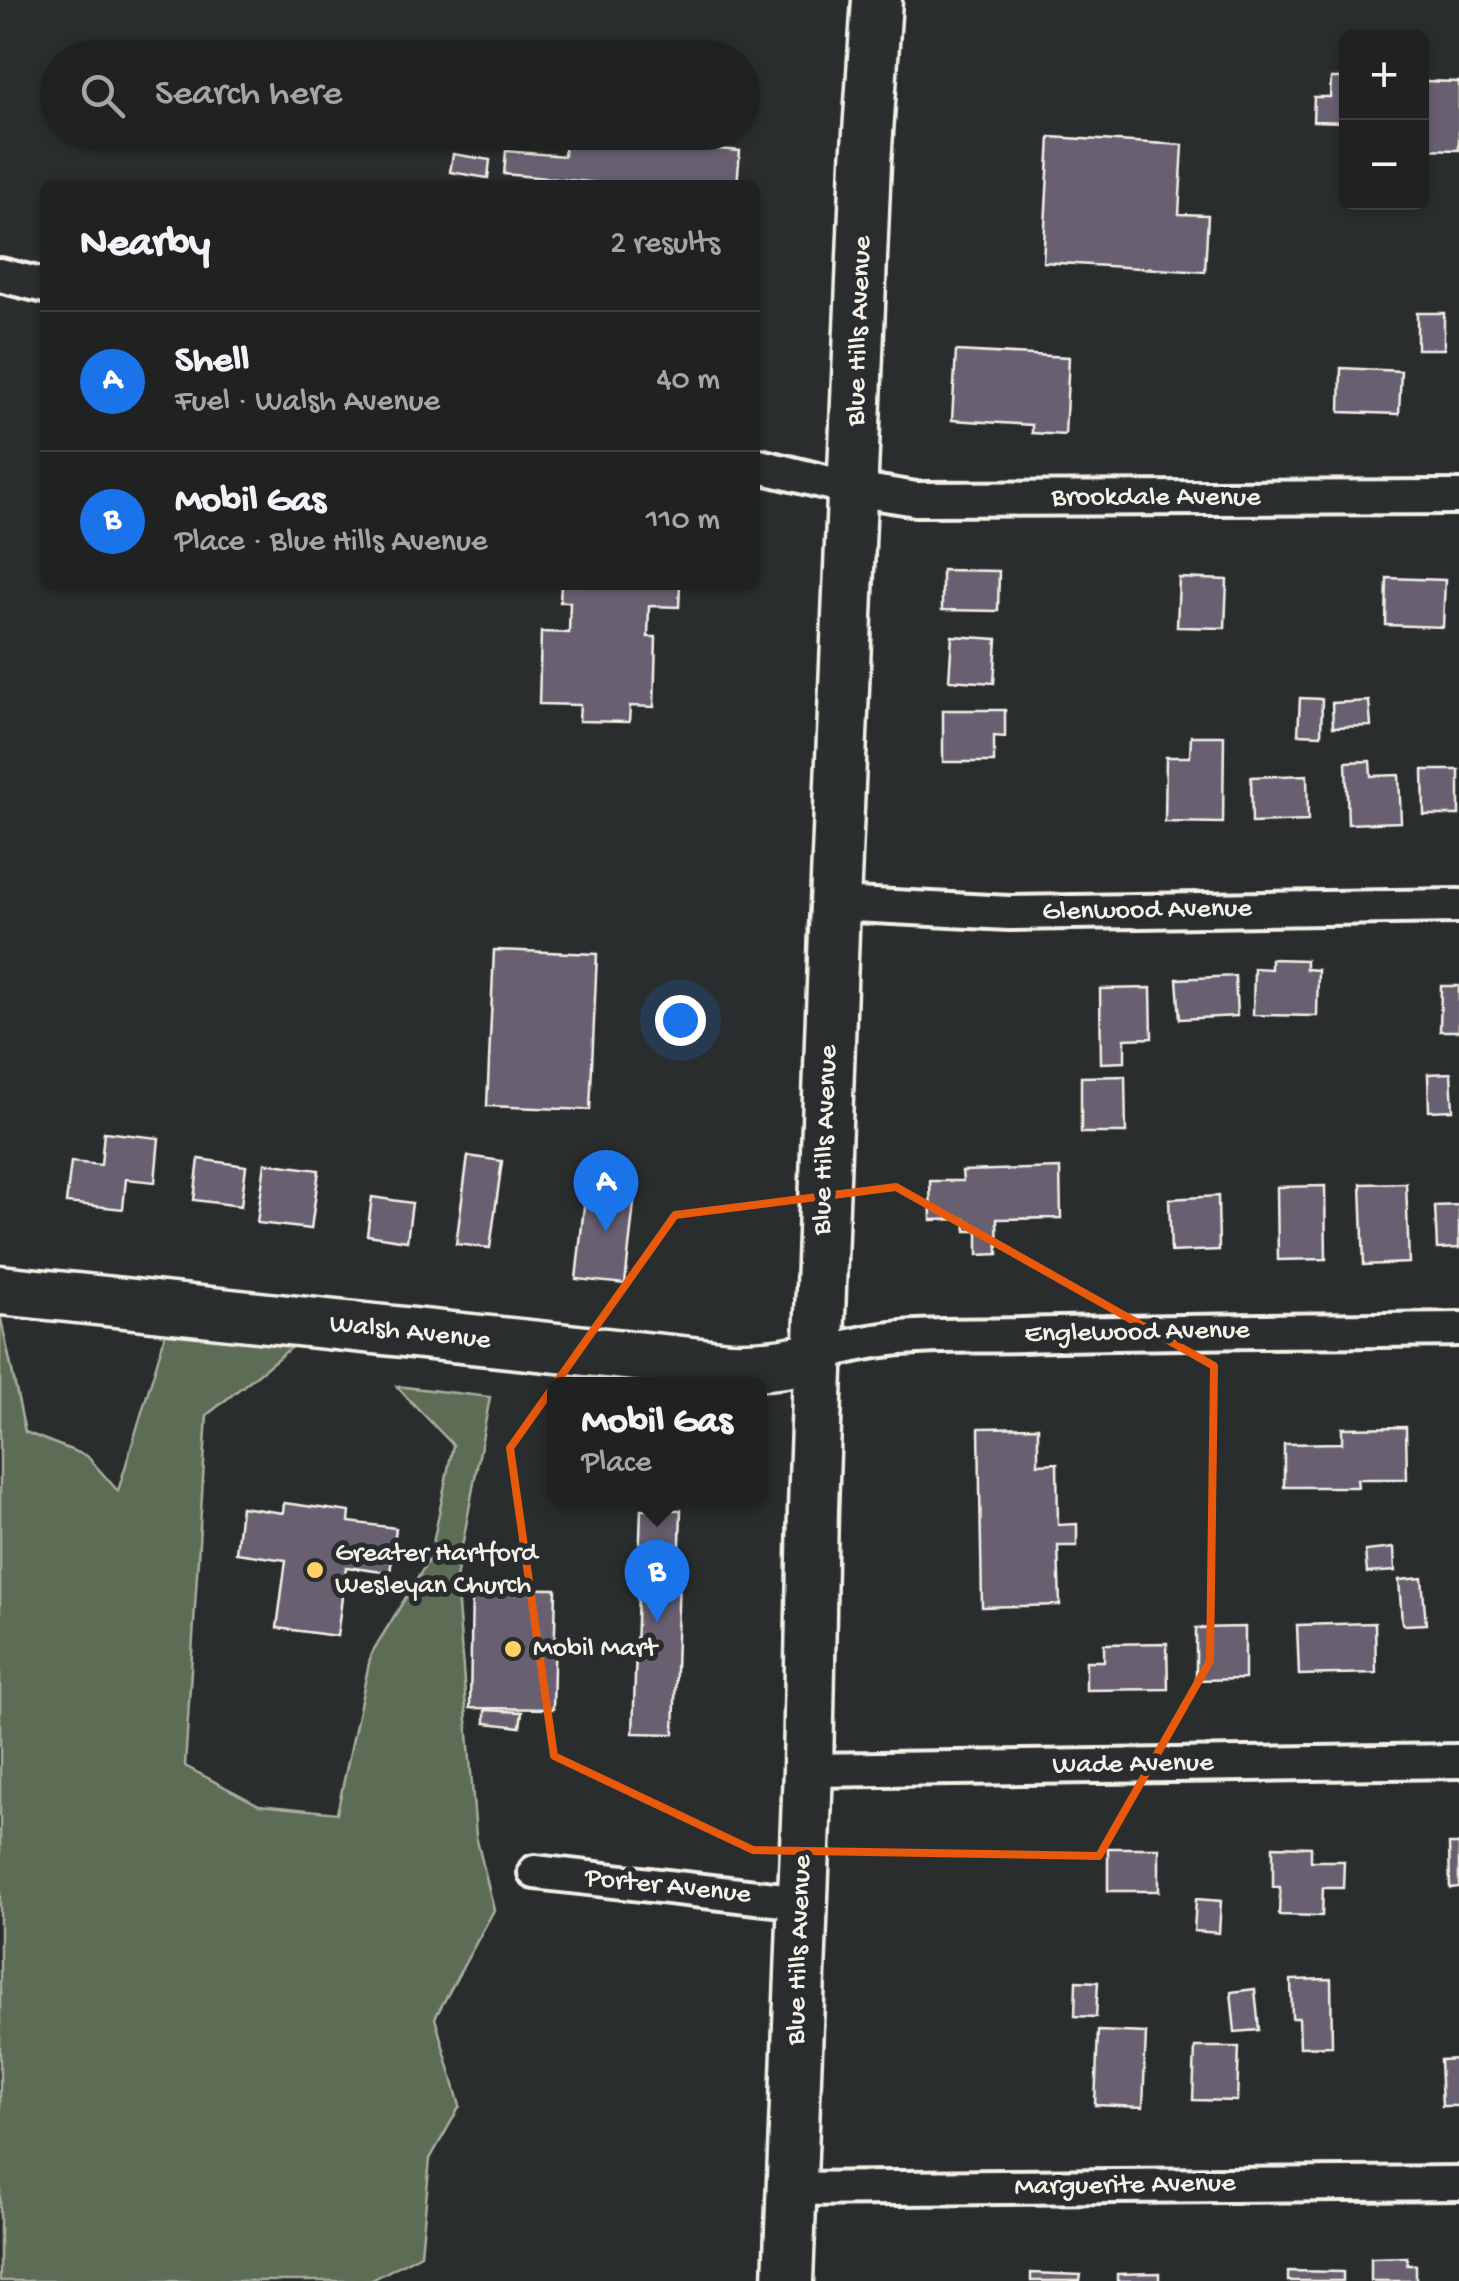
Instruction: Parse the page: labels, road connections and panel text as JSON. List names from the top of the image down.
{
  "streets": {
    "main road": ["Blue Hills Avenue", "Walsh Avenue"],
    "street": [
      "Brookdale Avenue",
      "Glenwood Avenue",
      "Englewood Avenue",
      "Wade Avenue",
      "Porter Avenue",
      "Marguerite Avenue"
    ]
  },
  "crossings": [
    ["Blue Hills Avenue", "Brookdale Avenue"],
    ["Blue Hills Avenue", "Glenwood Avenue"],
    ["Blue Hills Avenue", "Walsh Avenue"],
    ["Blue Hills Avenue", "Englewood Avenue"],
    ["Blue Hills Avenue", "Wade Avenue"],
    ["Blue Hills Avenue", "Porter Avenue"],
    ["Blue Hills Avenue", "Marguerite Avenue"],
    ["Walsh Avenue", "Englewood Avenue"]
  ],
  "places": ["Greater Hartford Wesleyan Church", "Mobil Mart"],
  "page": {
    "map_buttons": ["+", "−"],
    "search": "Search here",
    "heading": ["Nearby", "2 results"],
    "list": [
      {
        "mark": "A",
        "name": "Shell",
        "note": "Fuel · Walsh Avenue",
        "value": "40 m"
      },
      {
        "mark": "B",
        "name": "Mobil Gas",
        "note": "Place · Blue Hills Avenue",
        "value": "110 m"
      }
    ],
    "pins": ["A", "B"],
    "popup": ["Mobil Gas", "Place"]
  }
}
